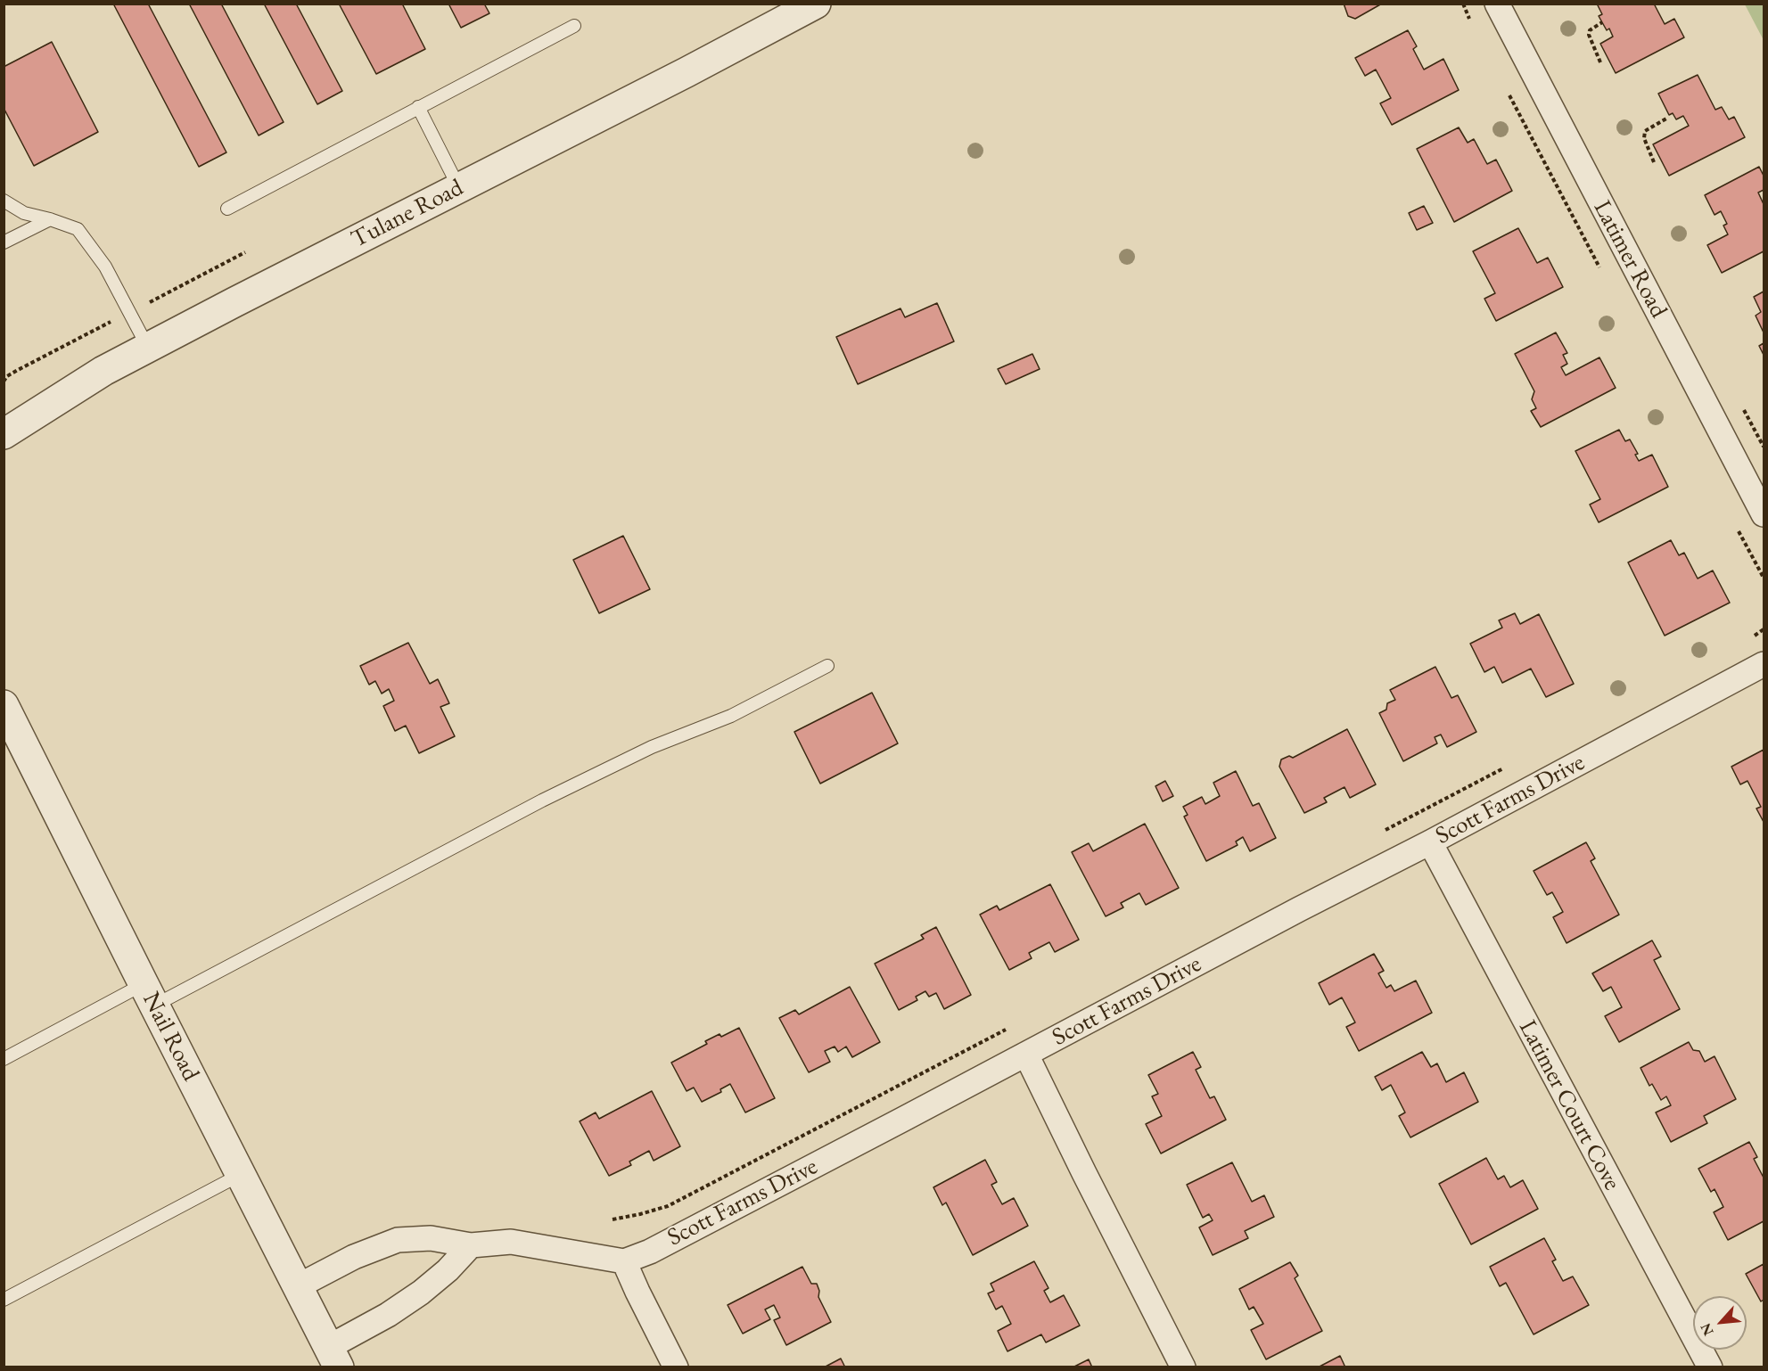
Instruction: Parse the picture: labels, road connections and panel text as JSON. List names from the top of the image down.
{
  "streets": {
    "street": [
      "Tulane Road",
      "Latimer Road",
      "Scott Farms Drive",
      "Nail Road",
      "Latimer Court Cove"
    ]
  },
  "crossings": [
    ["Scott Farms Drive", "Latimer Court Cove"]
  ],
  "north": "bottom left"
}
